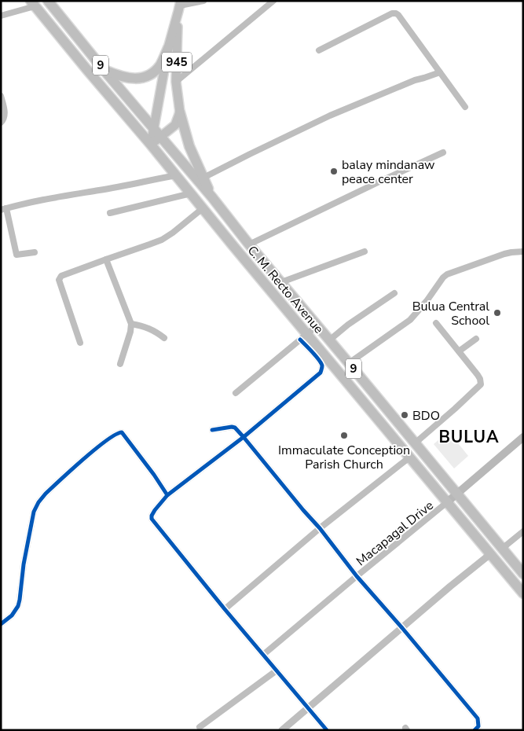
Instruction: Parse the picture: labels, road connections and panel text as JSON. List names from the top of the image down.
{
  "streets": {
    "highway": ["9", "C. M. Recto Avenue"],
    "main road": ["945", "Macapagal Drive"]
  },
  "crossings": [
    ["945", "C. M. Recto Avenue"],
    ["C. M. Recto Avenue", "Macapagal Drive"]
  ],
  "districts": ["BULUA"],
  "places": [
    "balay mindanaw peace center",
    "Bulua Central School",
    "BDO",
    "Immaculate Conception Parish Church"
  ]
}
